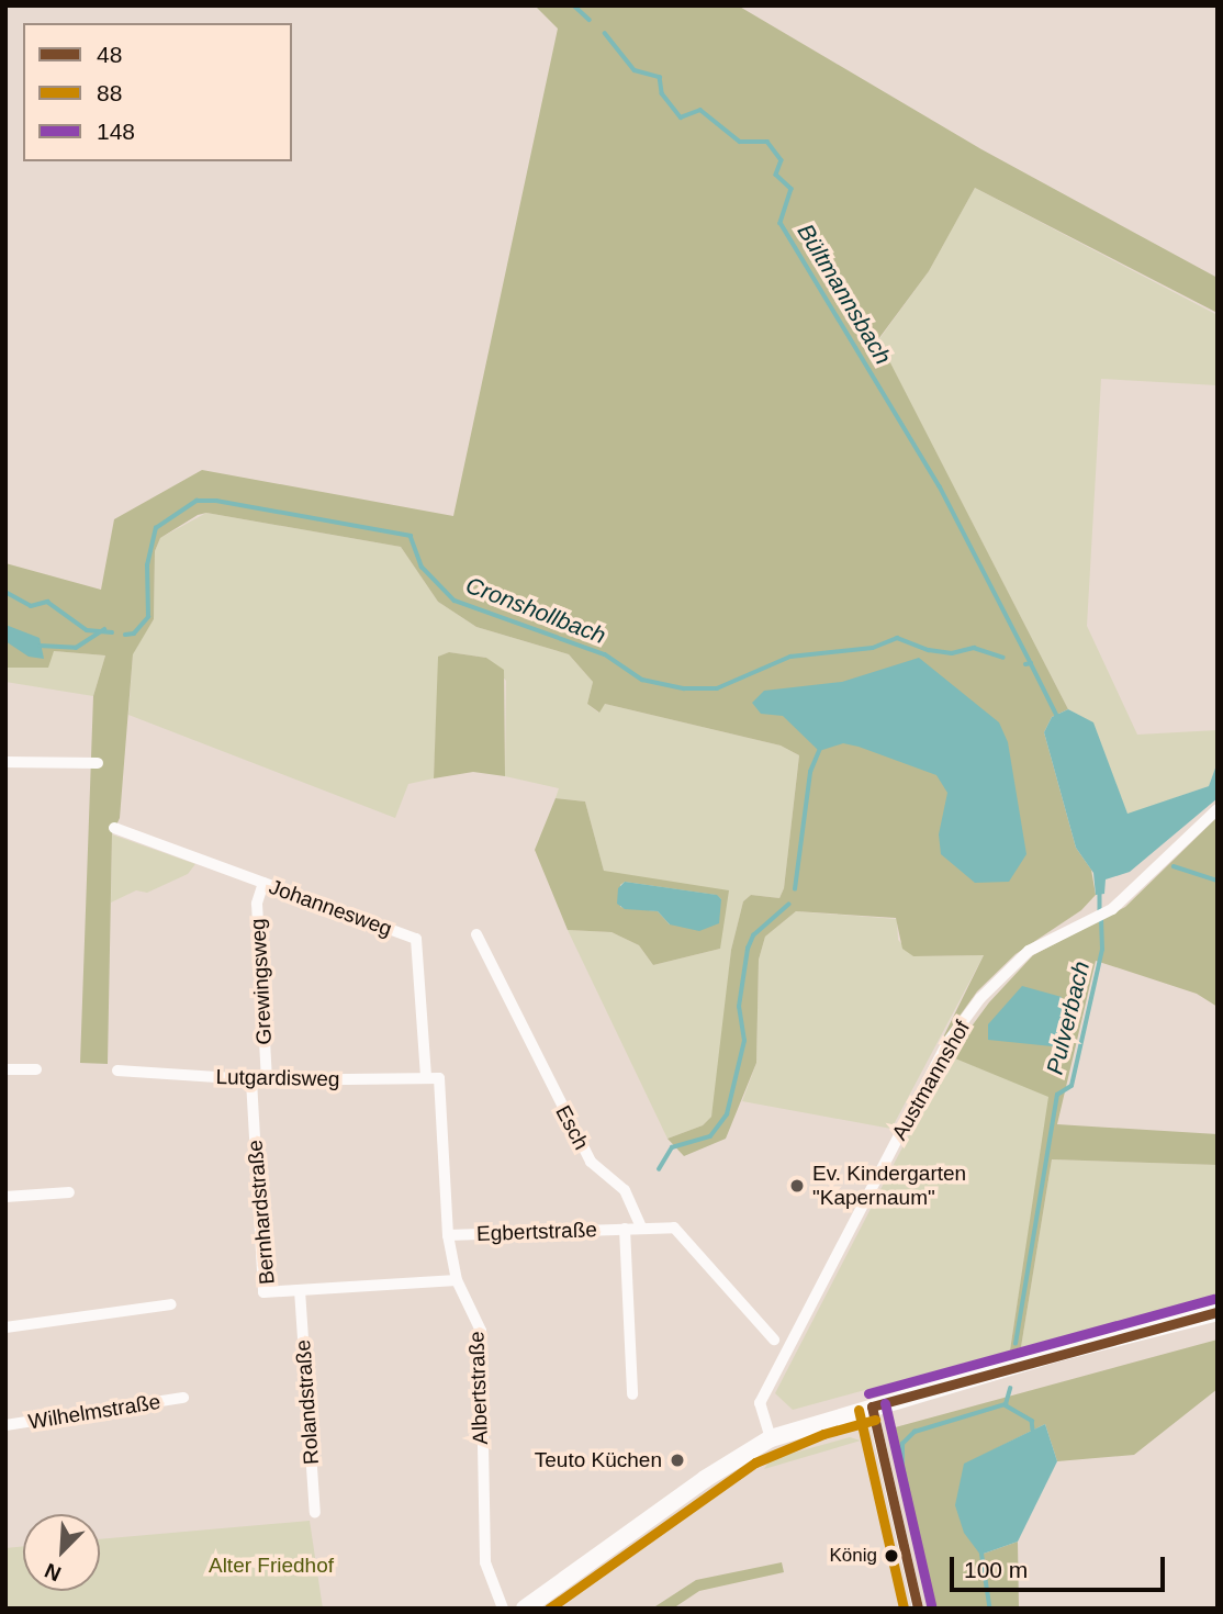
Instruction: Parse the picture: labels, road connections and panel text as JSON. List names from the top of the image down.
{
  "streets": {
    "street": [
      "Johannesweg",
      "Grewingsweg",
      "Lutgardisweg",
      "Austmannshof",
      "Esch",
      "Bernhardstraße",
      "Egbertstraße",
      "Albertstraße",
      "Rolandstraße",
      "Wilhelmstraße"
    ]
  },
  "crossings": [
    ["Johannesweg", "Grewingsweg"],
    ["Johannesweg", "Lutgardisweg"],
    ["Johannesweg", "Albertstraße"],
    ["Grewingsweg", "Lutgardisweg"],
    ["Lutgardisweg", "Bernhardstraße"],
    ["Lutgardisweg", "Albertstraße"],
    ["Esch", "Egbertstraße"],
    ["Bernhardstraße", "Albertstraße"],
    ["Bernhardstraße", "Rolandstraße"],
    ["Egbertstraße", "Albertstraße"]
  ],
  "water": ["Bültmannsbach", "Cronshollbach", "Pulverbach"],
  "parks": ["Alter Friedhof"],
  "places": ["Ev. Kindergarten \"Kapernaum\"", "Teuto Küchen", "König"],
  "lines": ["transit line 148", "transit line 48", "transit line 88"],
  "legend": ["48", "88", "148"],
  "scale_bar": "100 m",
  "north": "bottom left"
}
